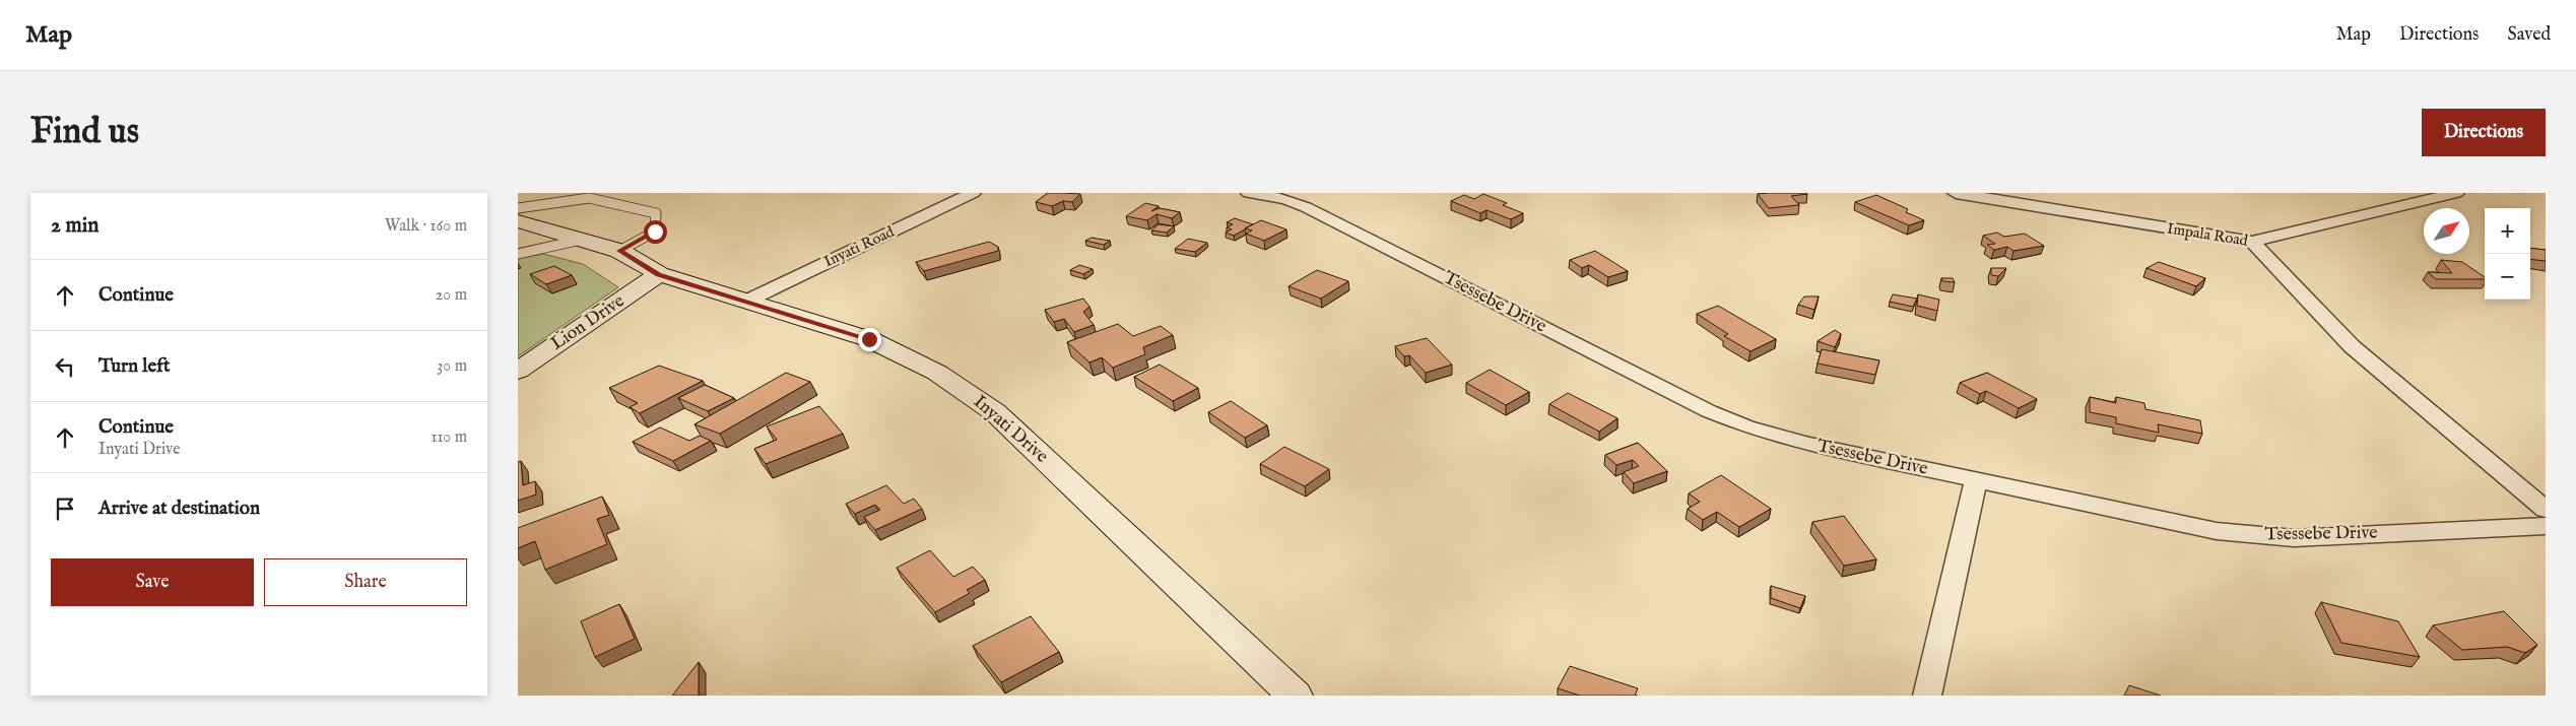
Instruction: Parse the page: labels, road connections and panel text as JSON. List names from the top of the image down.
{
  "streets": {
    "street": [
      "Impala Road",
      "Inyati Road",
      "Tsessebe Drive",
      "Lion Drive",
      "Inyati Drive"
    ]
  },
  "crossings": [
    ["Inyati Road", "Inyati Drive"],
    ["Lion Drive", "Inyati Drive"]
  ],
  "north": "top right",
  "page": {
    "header": "Map",
    "nav": ["Map", "Directions", "Saved"],
    "buttons": [
      "Directions",
      ["Save", "Share"]
    ],
    "title": "Find us",
    "heading": ["2 min", "Walk · 160 m"],
    "map_buttons": ["+", "−"],
    "list": [
      ["Continue", "20 m"],
      ["Turn left", "30 m"],
      ["Continue", "Inyati Drive", "110 m"],
      "Arrive at destination"
    ]
  }
}
